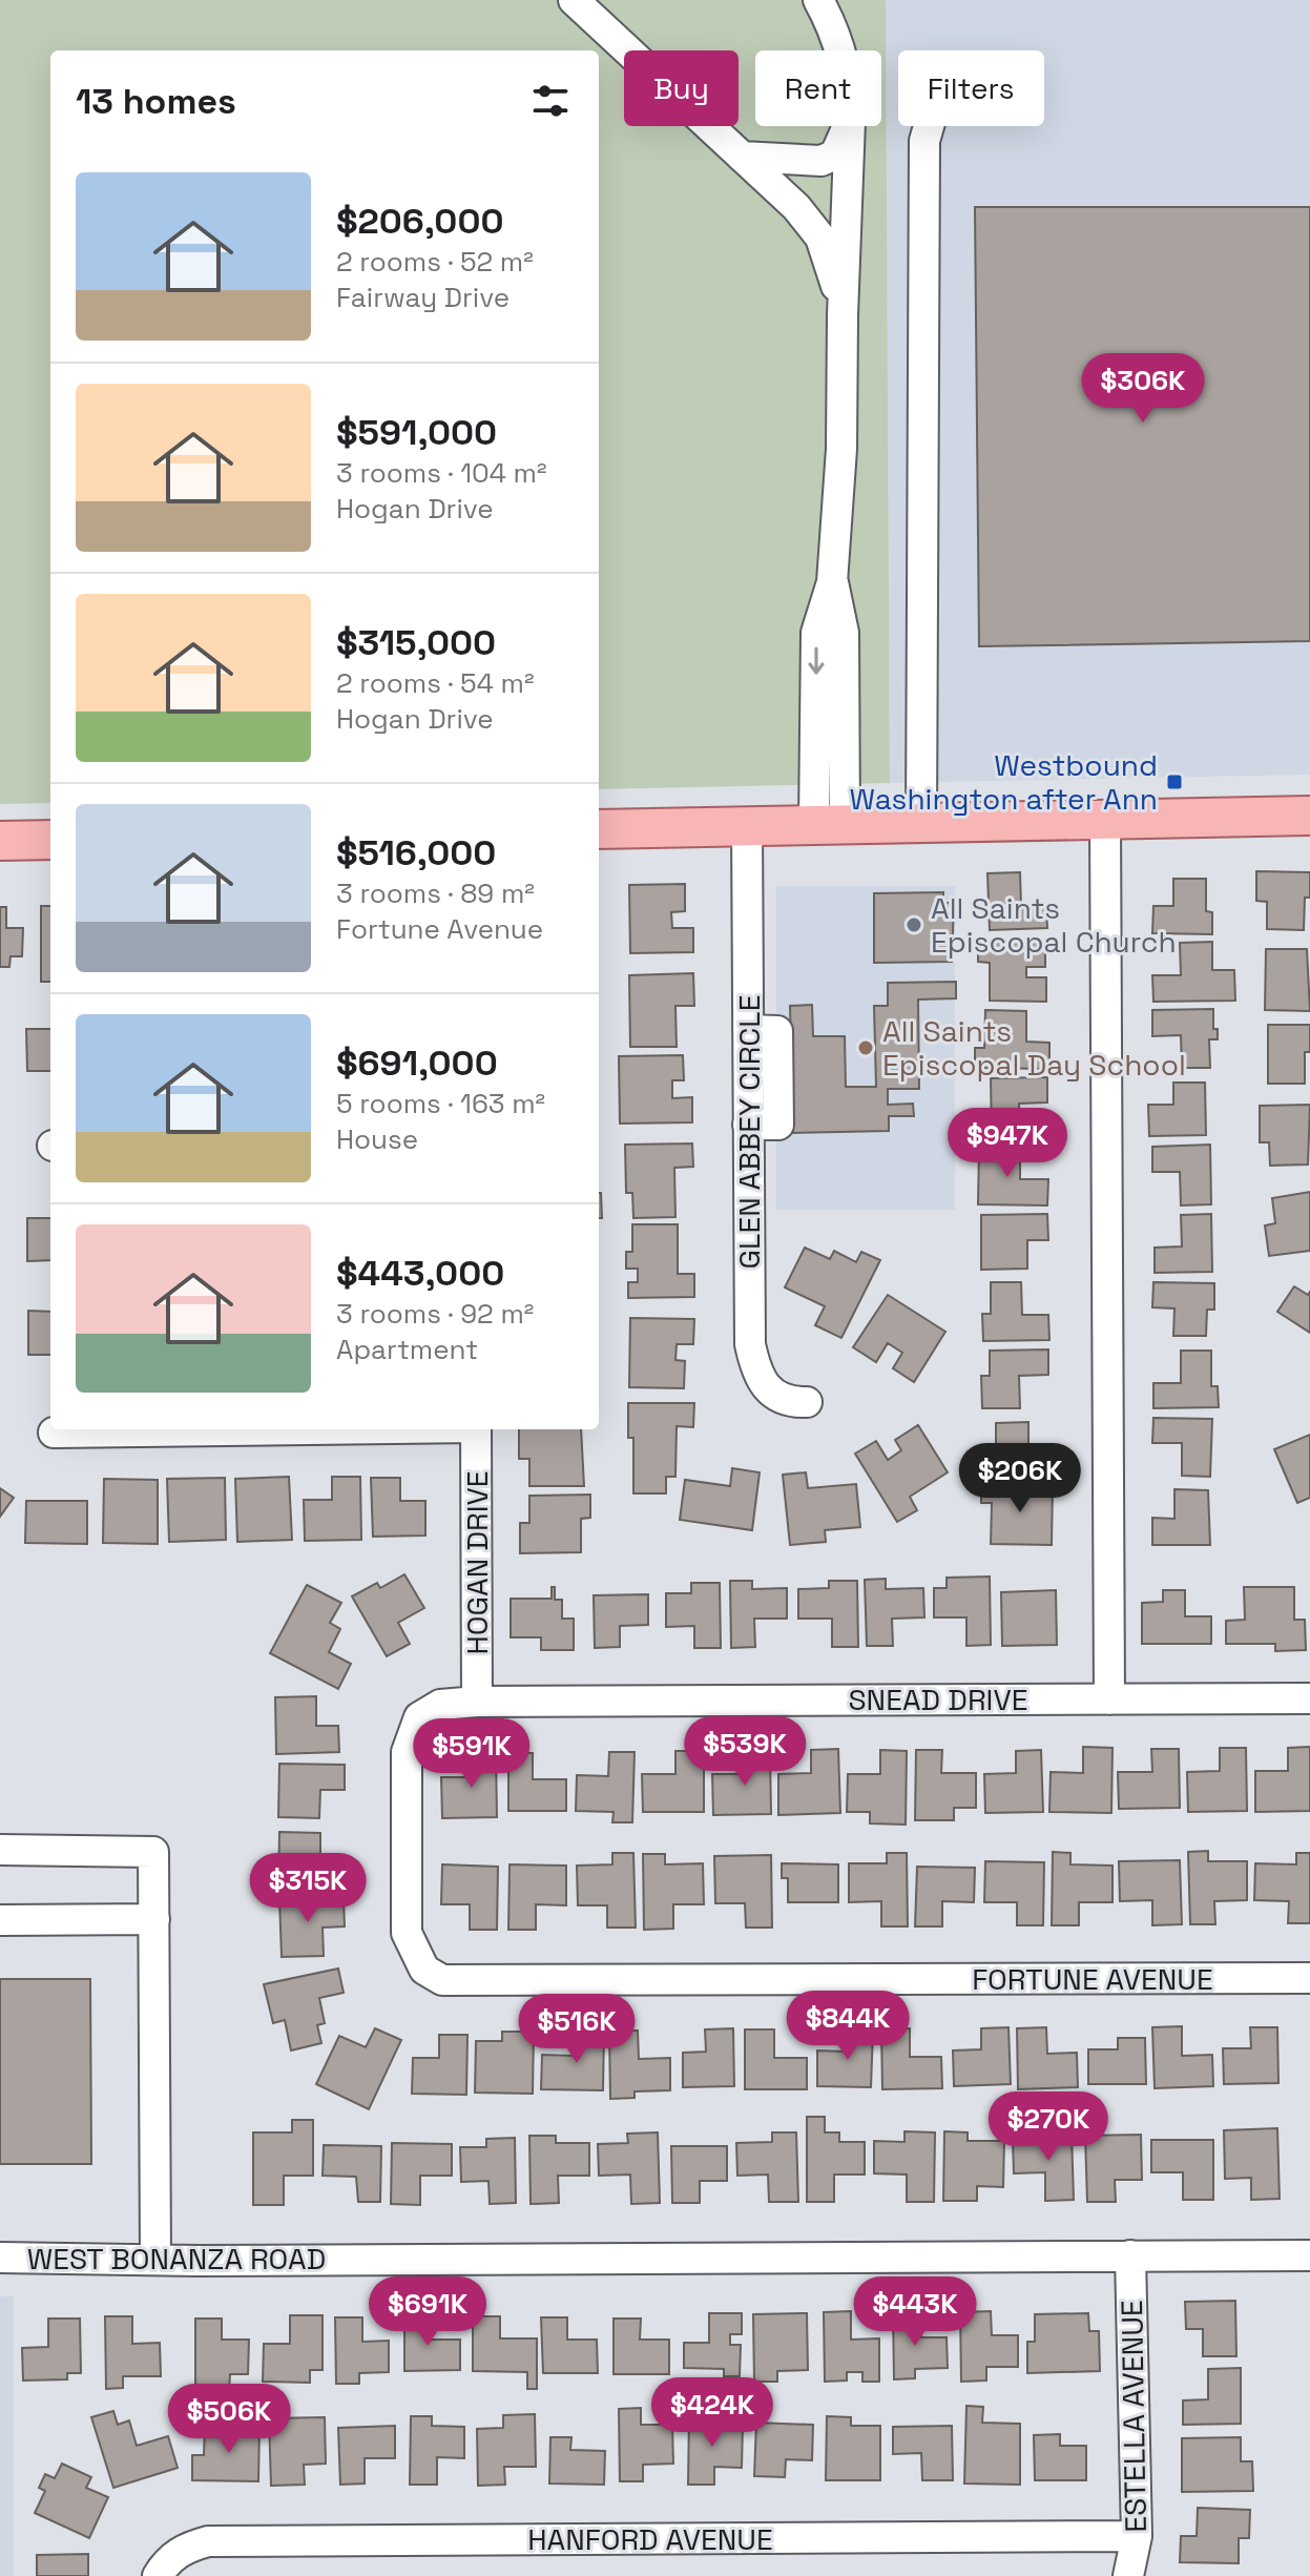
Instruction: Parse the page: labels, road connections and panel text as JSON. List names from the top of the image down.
{
  "streets": {
    "street": [
      "GLEN ABBEY CIRCLE",
      "HOGAN DRIVE",
      "SNEAD DRIVE",
      "FORTUNE AVENUE",
      "WEST BONANZA ROAD",
      "ESTELLA AVENUE",
      "HANFORD AVENUE"
    ]
  },
  "crossings": [
    ["HOGAN DRIVE", "SNEAD DRIVE"],
    ["SNEAD DRIVE", "FORTUNE AVENUE"],
    ["WEST BONANZA ROAD", "ESTELLA AVENUE"],
    ["ESTELLA AVENUE", "HANFORD AVENUE"]
  ],
  "places": {
    "transit": ["Westbound Washington after Ann"],
    "other": ["All Saints Episcopal Church", "All Saints Episcopal Day School"]
  },
  "page": {
    "chip": ["Buy", "Rent", "Filters"],
    "heading": "13 homes",
    "list": [
      {
        "name": "$206,000",
        "note": "2 rooms · 52 m² · Fairway Drive"
      },
      {
        "name": "$591,000",
        "note": "3 rooms · 104 m² · Hogan Drive"
      },
      {
        "name": "$315,000",
        "note": "2 rooms · 54 m² · Hogan Drive"
      },
      {
        "name": "$516,000",
        "note": "3 rooms · 89 m² · Fortune Avenue"
      },
      {
        "name": "$691,000",
        "note": "5 rooms · 163 m² · House"
      },
      {
        "name": "$443,000",
        "note": "3 rooms · 92 m² · Apartment"
      }
    ],
    "price": [
      "$306K",
      "$947K",
      "$206K",
      "$539K",
      "$591K",
      "$315K",
      "$844K",
      "$516K",
      "$270K",
      "$691K",
      "$443K",
      "$424K",
      "$506K"
    ]
  }
}
